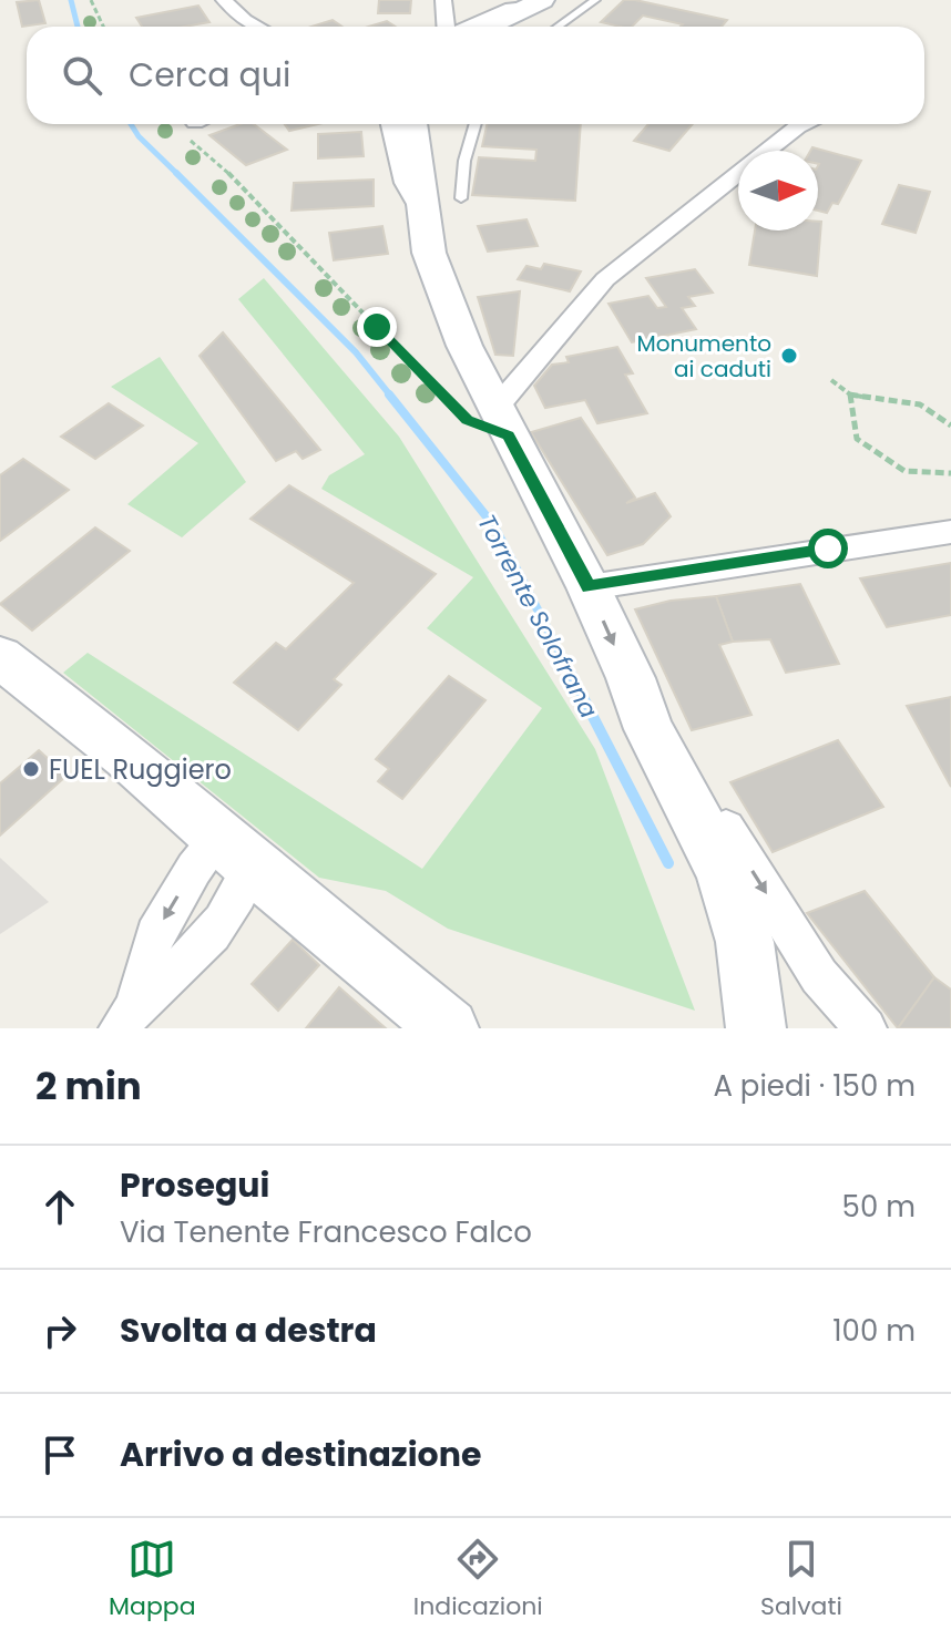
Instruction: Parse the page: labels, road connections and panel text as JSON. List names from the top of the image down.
{
  "water": ["Torrente Solofrana"],
  "places": ["Monumento ai caduti", "FUEL Ruggiero"],
  "north": "right",
  "page": {
    "search": "Cerca qui",
    "heading": ["2 min", "A piedi · 150 m"],
    "list": [
      ["Prosegui", "Via Tenente Francesco Falco", "50 m"],
      ["Svolta a destra", "100 m"],
      "Arrivo a destinazione"
    ],
    "nav": ["Mappa", "Indicazioni", "Salvati"]
  }
}
